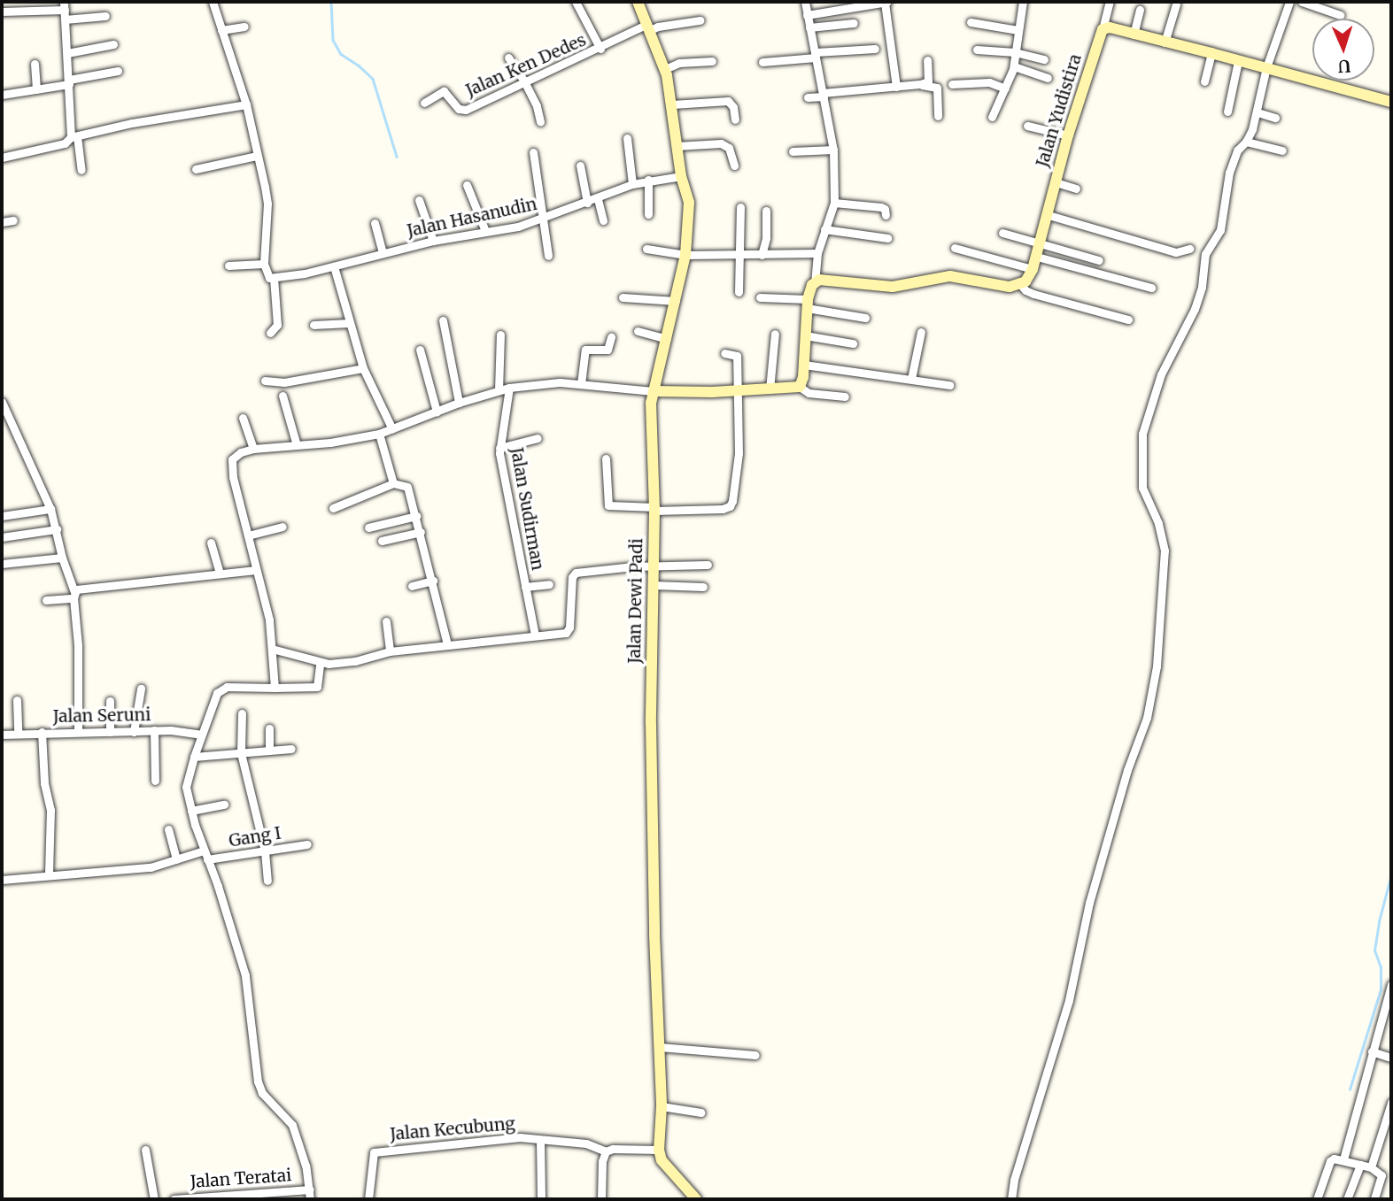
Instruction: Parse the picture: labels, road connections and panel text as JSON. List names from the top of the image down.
{
  "streets": {
    "street": [
      "Jalan Ken Dedes",
      "Jalan Yudistira",
      "Jalan Hasanudin",
      "Jalan Sudirman",
      "Jalan Dewi Padi",
      "Jalan Seruni",
      "Gang I",
      "Jalan Kecubung",
      "Jalan Teratai"
    ]
  },
  "crossings": [
    ["Jalan Ken Dedes", "Jalan Dewi Padi"],
    ["Jalan Hasanudin", "Jalan Dewi Padi"]
  ],
  "north": "bottom"
}
